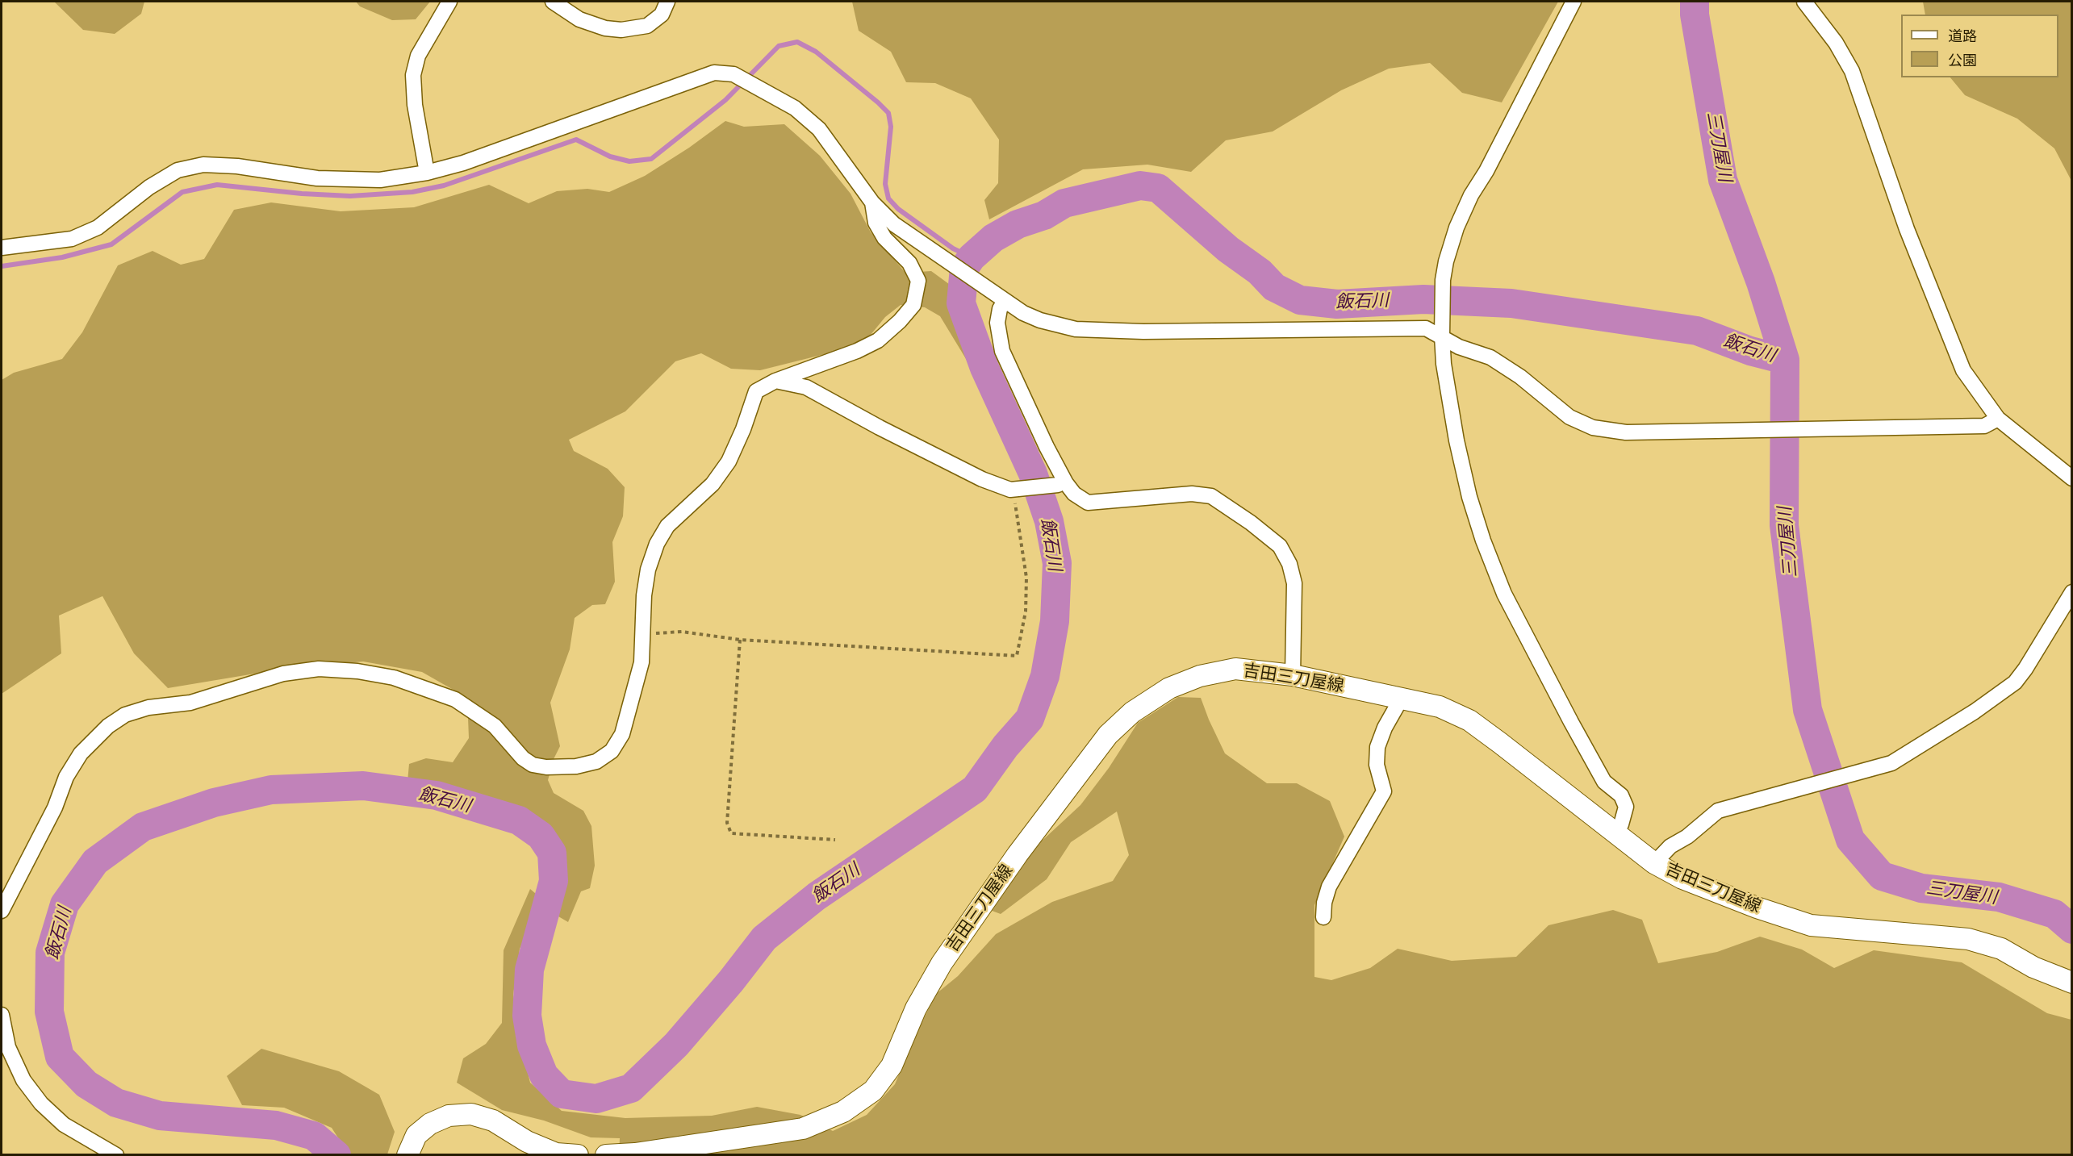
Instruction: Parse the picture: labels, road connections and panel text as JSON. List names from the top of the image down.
{
  "streets": {
    "main road": ["吉田三刀屋線"]
  },
  "water": ["三刀屋川", "飯石川"],
  "legend": ["道路", "公園"]
}
